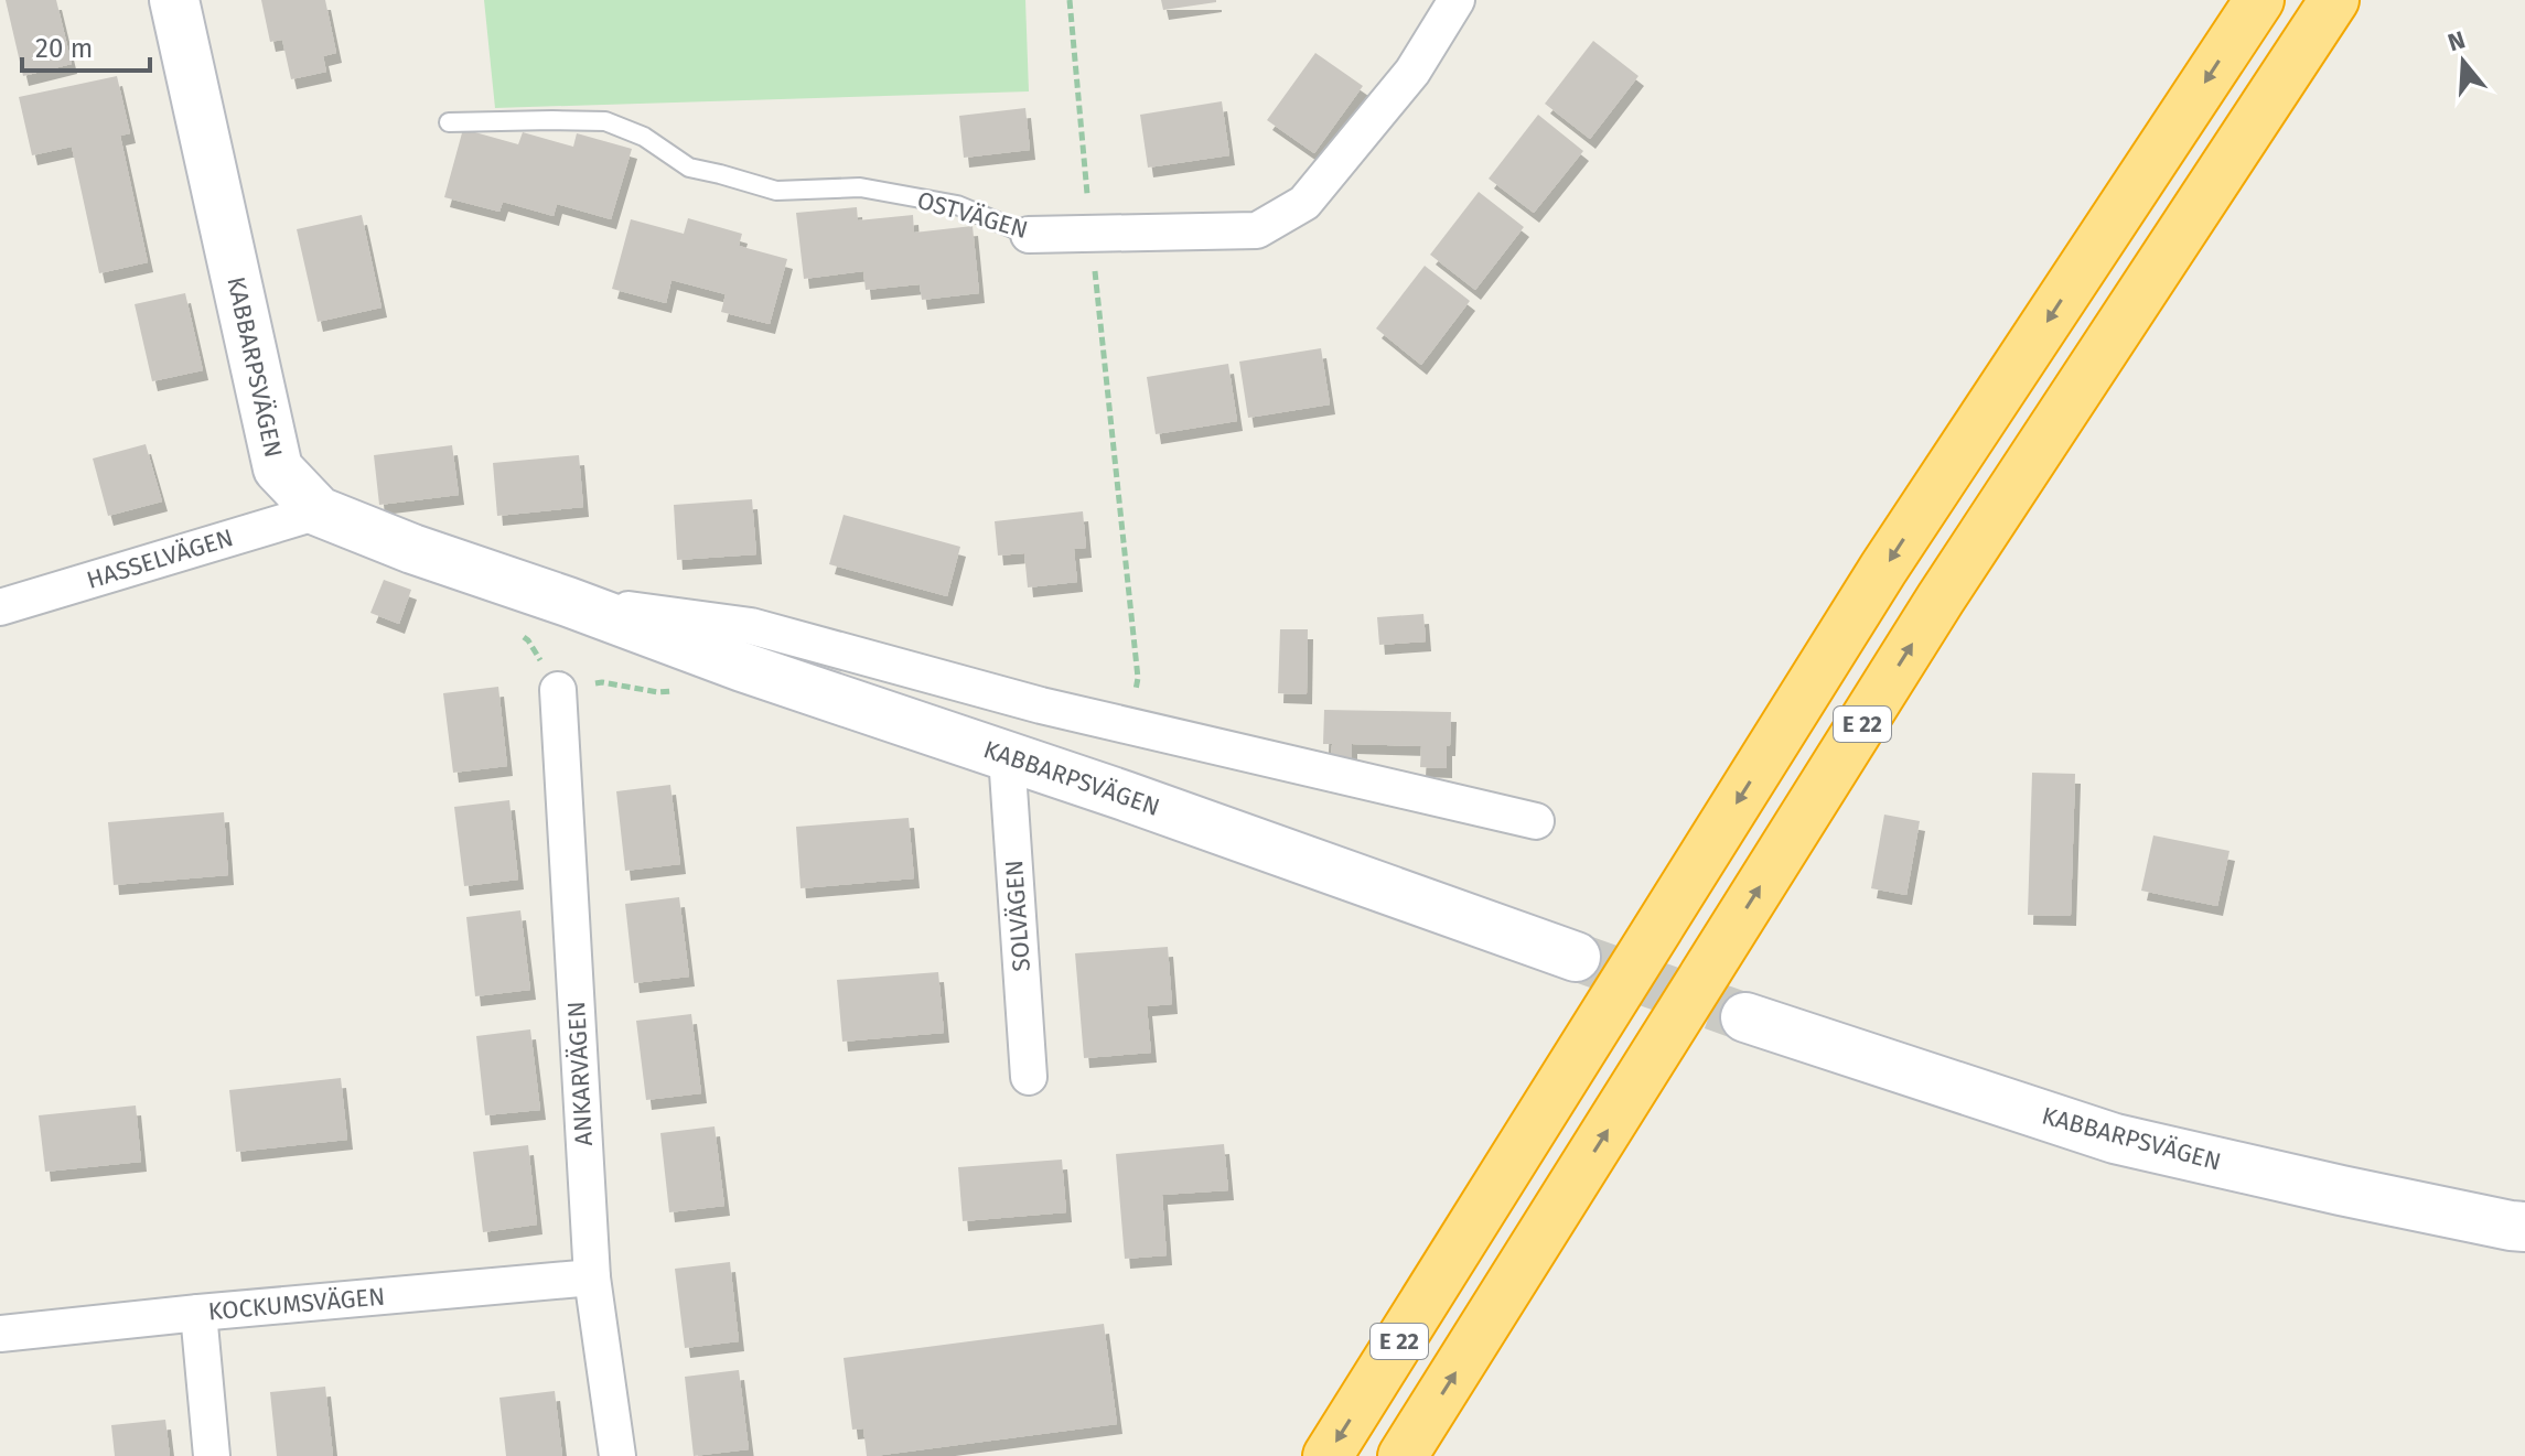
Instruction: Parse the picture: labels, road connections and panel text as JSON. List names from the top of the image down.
{
  "streets": {
    "highway": ["E 22"],
    "street": [
      "OSTVÄGEN",
      "KABBARPSVÄGEN",
      "HASSELVÄGEN",
      "SOLVÄGEN",
      "ANKARVÄGEN",
      "KOCKUMSVÄGEN"
    ]
  },
  "crossings": [
    ["KABBARPSVÄGEN", "HASSELVÄGEN"],
    ["KABBARPSVÄGEN", "SOLVÄGEN"],
    ["ANKARVÄGEN", "KOCKUMSVÄGEN"]
  ],
  "scale_bar": "20 m",
  "north": "top"
}
